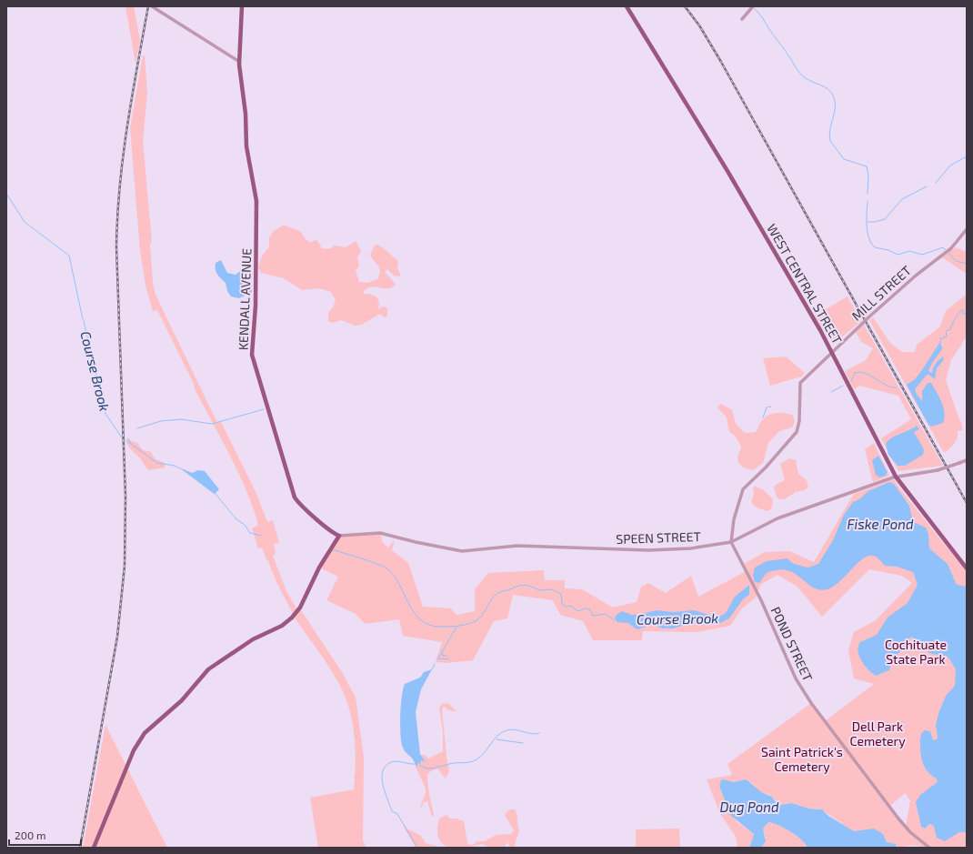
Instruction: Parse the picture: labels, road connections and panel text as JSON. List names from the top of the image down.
{
  "streets": {
    "main road": ["WEST CENTRAL STREET", "KENDALL AVENUE"],
    "street": ["MILL STREET", "SPEEN STREET", "POND STREET"]
  },
  "crossings": [
    ["WEST CENTRAL STREET", "MILL STREET"],
    ["WEST CENTRAL STREET", "SPEEN STREET"],
    ["MILL STREET", "SPEEN STREET"],
    ["MILL STREET", "POND STREET"],
    ["KENDALL AVENUE", "SPEEN STREET"],
    ["SPEEN STREET", "POND STREET"]
  ],
  "water": ["Course Brook", "Fiske Pond", "Dug Pond"],
  "parks": ["Cochituate State Park", "Dell Park Cemetery", "Saint Patrick's Cemetery"],
  "scale_bar": "200 m"
}
